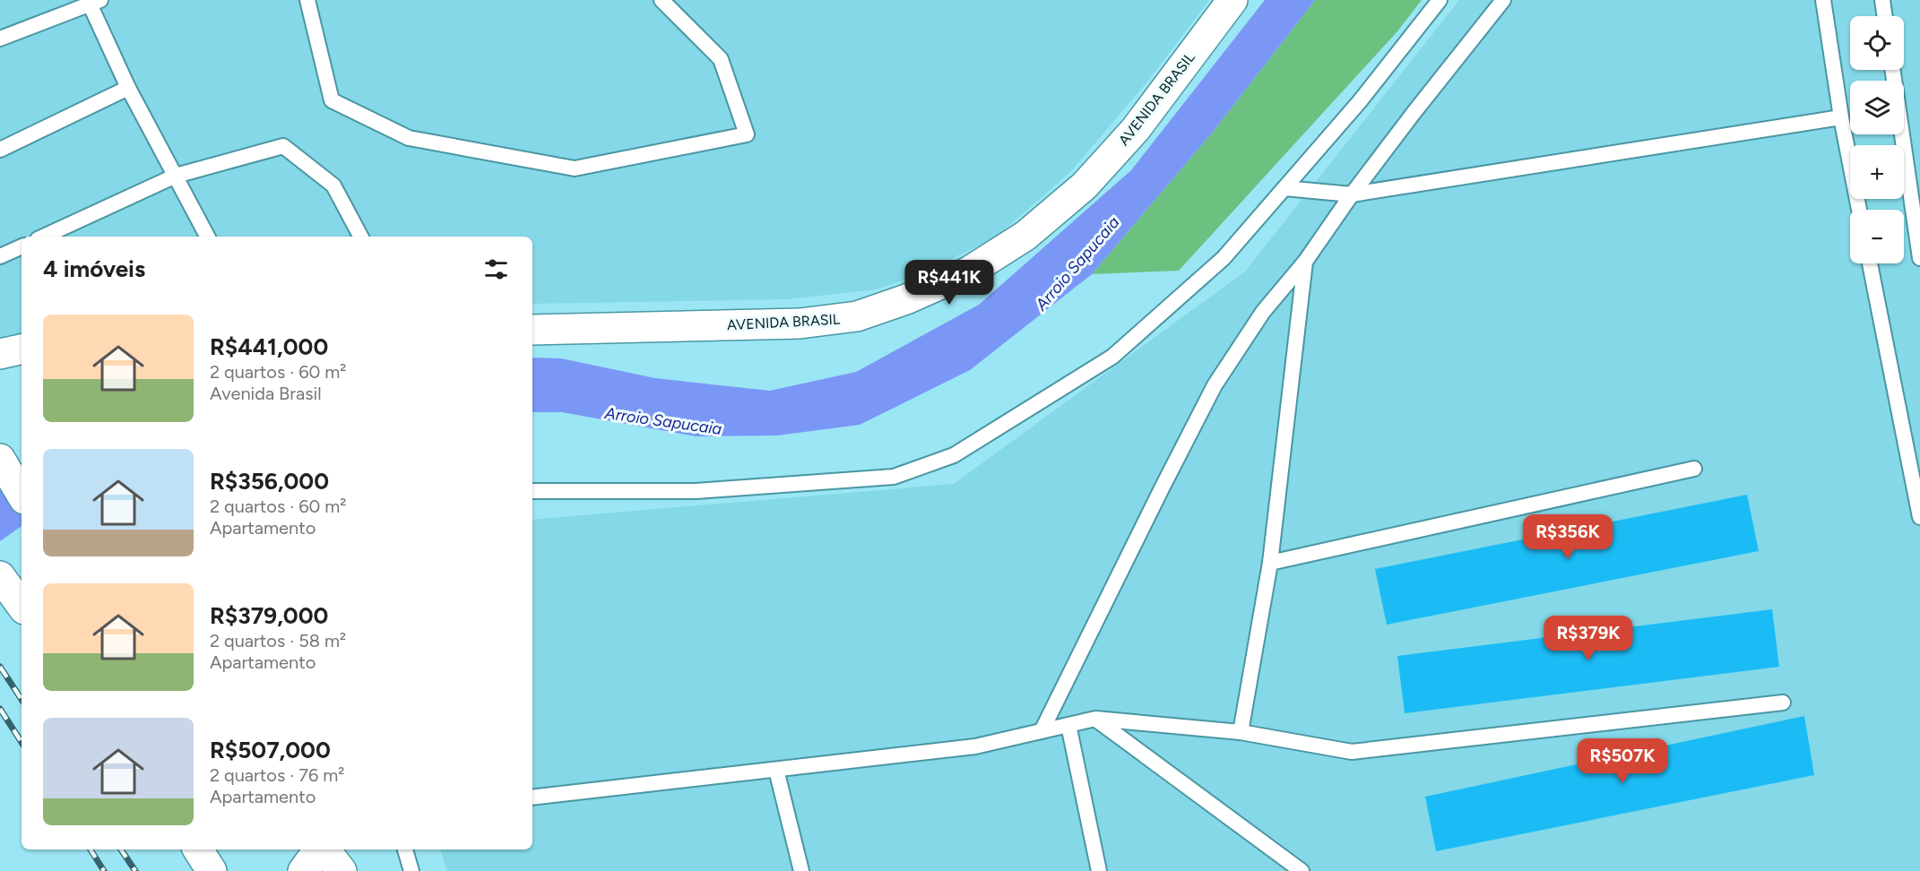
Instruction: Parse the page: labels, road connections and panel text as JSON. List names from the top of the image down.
{
  "streets": {
    "main road": ["AVENIDA BRASIL"]
  },
  "water": ["Arroio Sapucaia"],
  "page": {
    "map_buttons": ["+", "−"],
    "heading": "4 imóveis",
    "price": [
      "R$441K",
      "R$356K",
      "R$379K",
      "R$507K"
    ],
    "list": [
      {
        "name": "R$441,000",
        "note": "2 quartos · 60 m² · Avenida Brasil"
      },
      {
        "name": "R$356,000",
        "note": "2 quartos · 60 m² · Apartamento"
      },
      {
        "name": "R$379,000",
        "note": "2 quartos · 58 m² · Apartamento"
      },
      {
        "name": "R$507,000",
        "note": "2 quartos · 76 m² · Apartamento"
      }
    ]
  }
}
